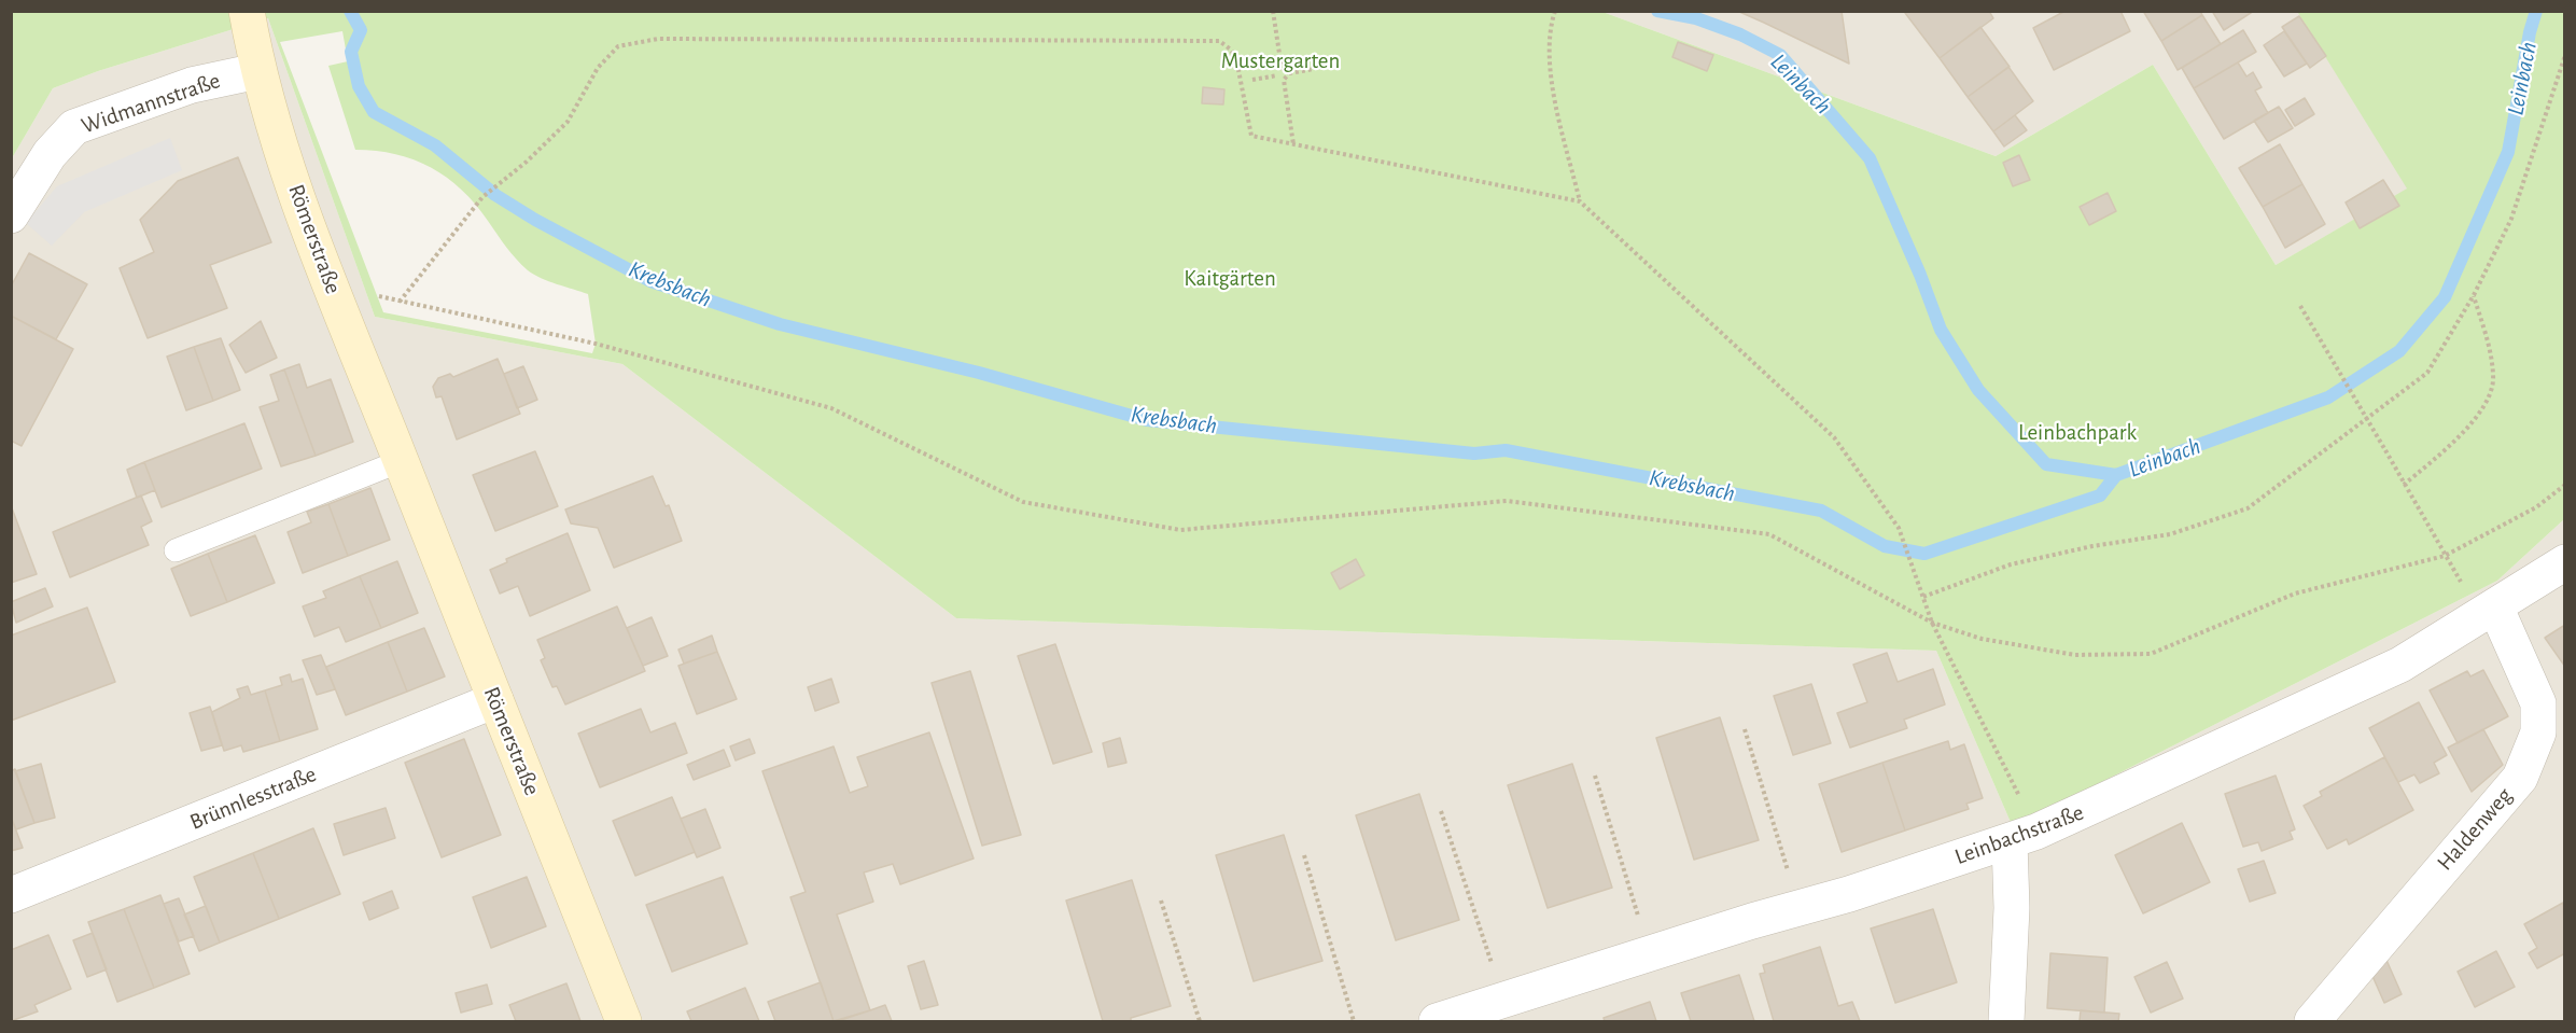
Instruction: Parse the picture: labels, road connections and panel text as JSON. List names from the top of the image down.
{
  "streets": {
    "main road": ["Römerstraße"],
    "street": [
      "Widmannstraße",
      "Brünnlesstraße",
      "Haldenweg",
      "Leinbachstraße"
    ]
  },
  "crossings": [
    ["Widmannstraße", "Römerstraße"],
    ["Römerstraße", "Brünnlesstraße"],
    ["Haldenweg", "Leinbachstraße"]
  ],
  "water": ["Leinbach", "Krebsbach"],
  "parks": ["Mustergarten", "Kaitgärten", "Leinbachpark"]
}
